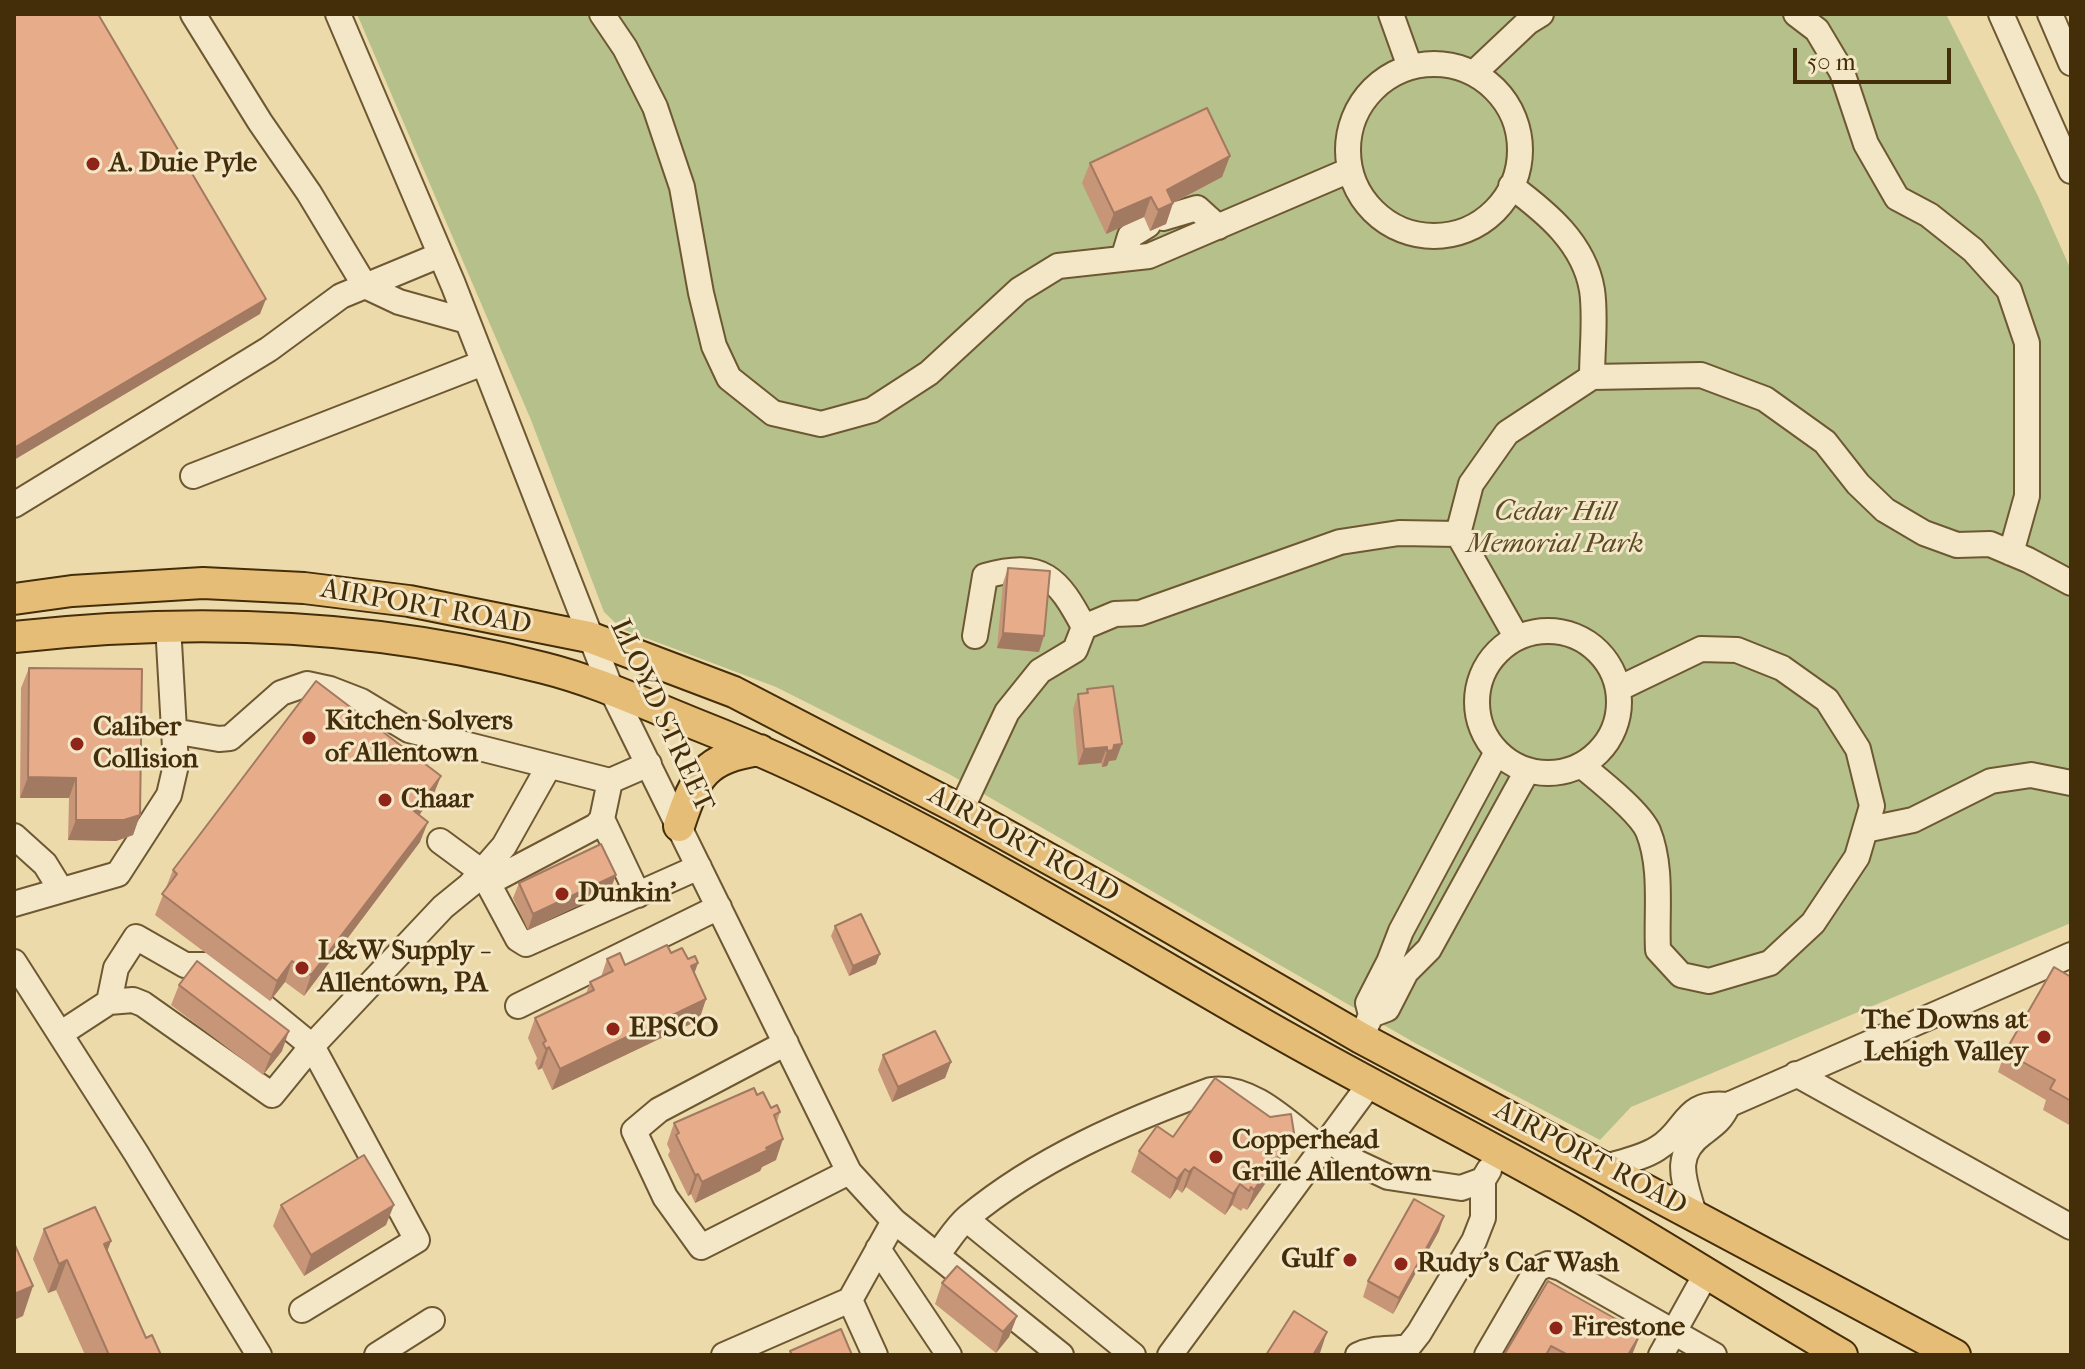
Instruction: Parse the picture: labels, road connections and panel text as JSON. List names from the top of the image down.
{
  "streets": {
    "main road": ["AIRPORT ROAD"],
    "street": ["LLOYD STREET"]
  },
  "crossings": [
    ["AIRPORT ROAD", "LLOYD STREET"]
  ],
  "parks": ["Cedar Hill Memorial Park"],
  "places": [
    "A. Duie Pyle",
    "Kitchen Solvers of Allentown",
    "Caliber Collision",
    "Chaar",
    "Dunkin'",
    "L&W Supply - Allentown, PA",
    "EPSCO",
    "The Downs at Lehigh Valley",
    "Copperhead Grille Allentown",
    "Gulf",
    "Rudy's Car Wash",
    "Firestone"
  ],
  "scale_bar": "50 m"
}
